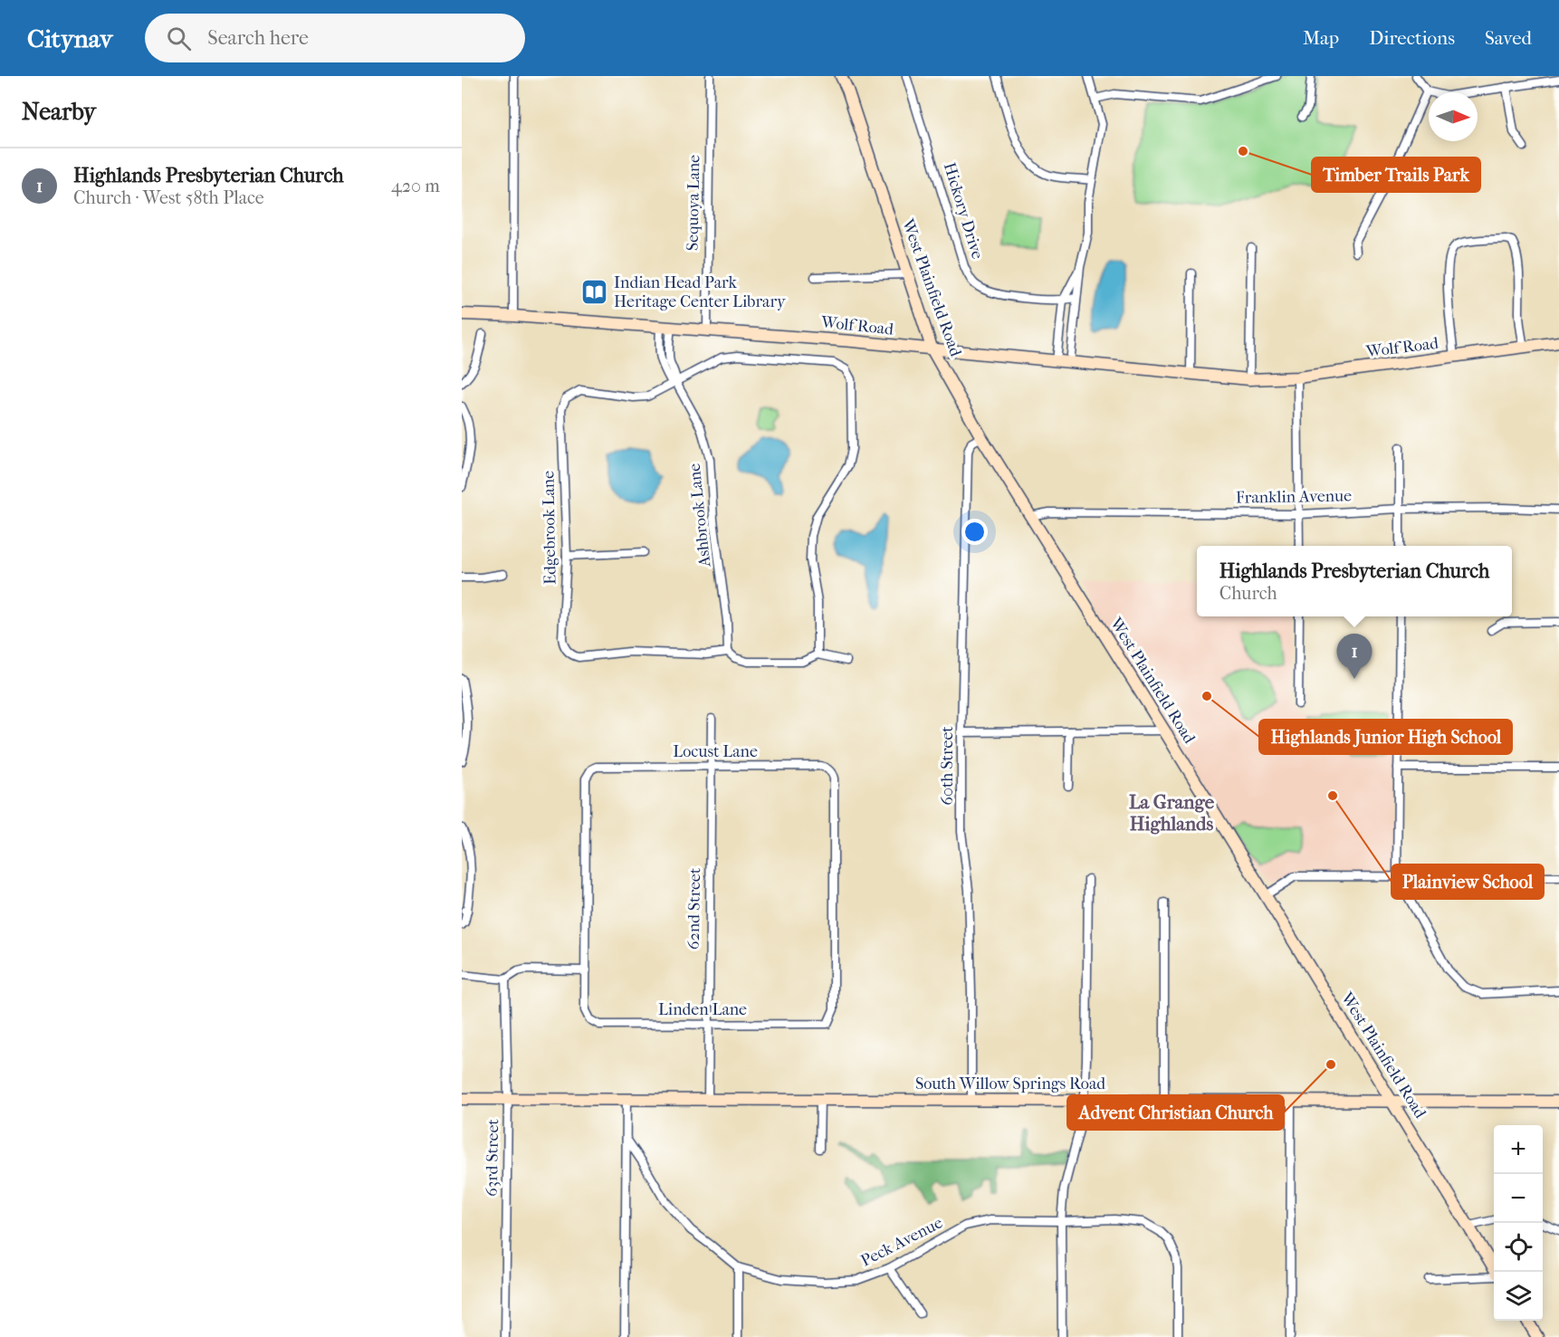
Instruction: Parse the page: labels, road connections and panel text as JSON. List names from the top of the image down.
{
  "streets": {
    "main road": ["West Plainfield Road", "Wolf Road", "South Willow Springs Road"],
    "street": [
      "Sequoya Lane",
      "Hickory Drive",
      "Franklin Avenue",
      "Ashbrook Lane",
      "Edgebrook Lane",
      "Locust Lane",
      "60th Street",
      "62nd Street",
      "Linden Lane",
      "63rd Street",
      "Peck Avenue"
    ]
  },
  "crossings": [
    ["Sequoya Lane", "Wolf Road"],
    ["West Plainfield Road", "Wolf Road"],
    ["West Plainfield Road", "Franklin Avenue"],
    ["West Plainfield Road", "60th Street"],
    ["West Plainfield Road", "South Willow Springs Road"],
    ["Wolf Road", "Ashbrook Lane"],
    ["Ashbrook Lane", "Edgebrook Lane"],
    ["Locust Lane", "62nd Street"],
    ["Locust Lane", "Linden Lane"],
    ["60th Street", "South Willow Springs Road"],
    ["62nd Street", "Linden Lane"],
    ["62nd Street", "South Willow Springs Road"],
    ["South Willow Springs Road", "63rd Street"]
  ],
  "districts": ["La Grange Highlands"],
  "places": {
    "other": [
      "Timber Trails Park",
      "Highlands Junior High School",
      "Plainview School",
      "Advent Christian Church"
    ],
    "library": ["Indian Head Park Heritage Center Library"]
  },
  "north": "right",
  "page": {
    "header": "Citynav",
    "search": "Search here",
    "nav": ["Map", "Directions", "Saved"],
    "heading": "Nearby",
    "list": [
      {
        "mark": "1",
        "name": "Highlands Presbyterian Church",
        "note": "Church · West 58th Place",
        "value": "420 m"
      }
    ],
    "popup": ["Highlands Presbyterian Church", "Church"],
    "pins": "1",
    "map_buttons": ["+", "−"]
  }
}
